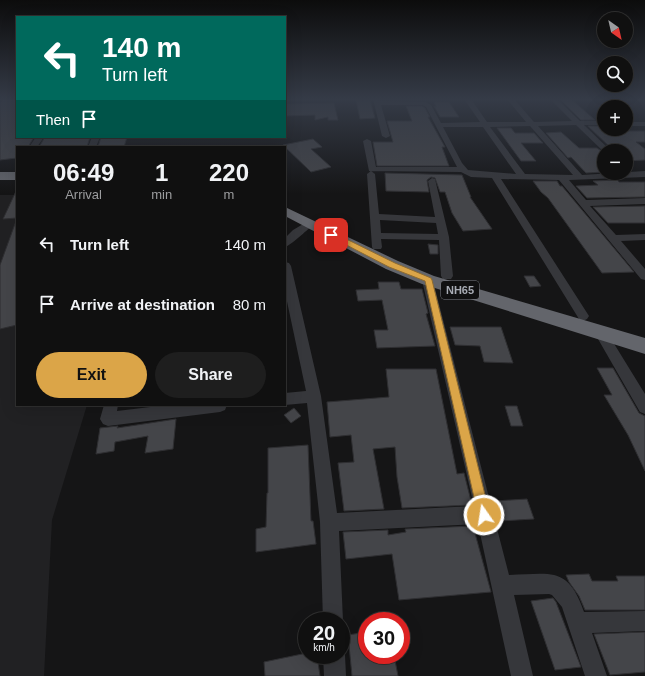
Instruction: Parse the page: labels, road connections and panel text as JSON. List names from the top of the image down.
{
  "streets": {
    "highway": ["NH65"]
  },
  "north": "bottom right",
  "page": {
    "map_buttons": ["+", "−"],
    "turn": ["140 m", "Turn left"],
    "then": "Then",
    "eta": [
      "06:49",
      "Arrival",
      "1",
      "min",
      "220",
      "m"
    ],
    "list": [
      {
        "name": "Turn left",
        "value": "140 m"
      },
      {
        "name": "Arrive at destination",
        "value": "80 m"
      }
    ],
    "buttons": ["Exit", "Share"],
    "speed": "20 km/h",
    "limit": "30"
  }
}
